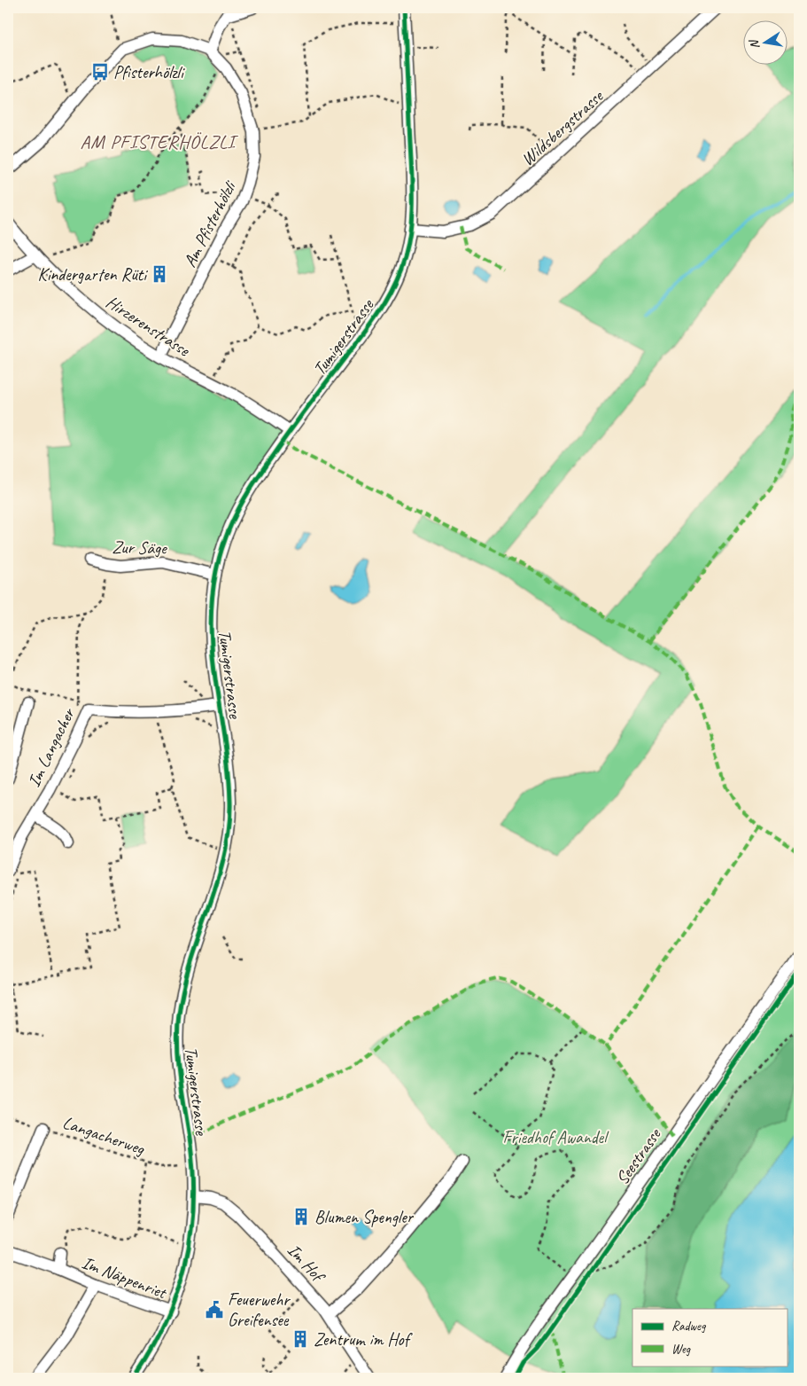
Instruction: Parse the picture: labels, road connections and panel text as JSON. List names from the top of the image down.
{
  "streets": {
    "street": [
      "Wildsbergstrasse",
      "Am Pfisterhölzli",
      "Hirzerenstrasse",
      "Tumigerstrasse",
      "Zur Säge",
      "Im Langacher",
      "Seestrasse",
      "Im Hof",
      "Im Näppenriet"
    ],
    "path": ["Langacherweg"]
  },
  "crossings": [
    ["Wildsbergstrasse", "Tumigerstrasse"],
    ["Am Pfisterhölzli", "Hirzerenstrasse"],
    ["Hirzerenstrasse", "Tumigerstrasse"],
    ["Tumigerstrasse", "Zur Säge"],
    ["Tumigerstrasse", "Im Langacher"],
    ["Tumigerstrasse", "Langacherweg"],
    ["Tumigerstrasse", "Im Hof"],
    ["Tumigerstrasse", "Im Näppenriet"]
  ],
  "districts": ["AM PFISTERHÖLZLI"],
  "parks": ["Friedhof Awandel"],
  "places": {
    "bus stop": ["Pfisterhölzli"],
    "building": ["Kindergarten Rüti", "Blumen Spengler", "Zentrum im Hof"],
    "public building": ["Feuerwehr Greifensee"]
  },
  "legend": ["Radweg", "Weg"],
  "north": "left"
}
